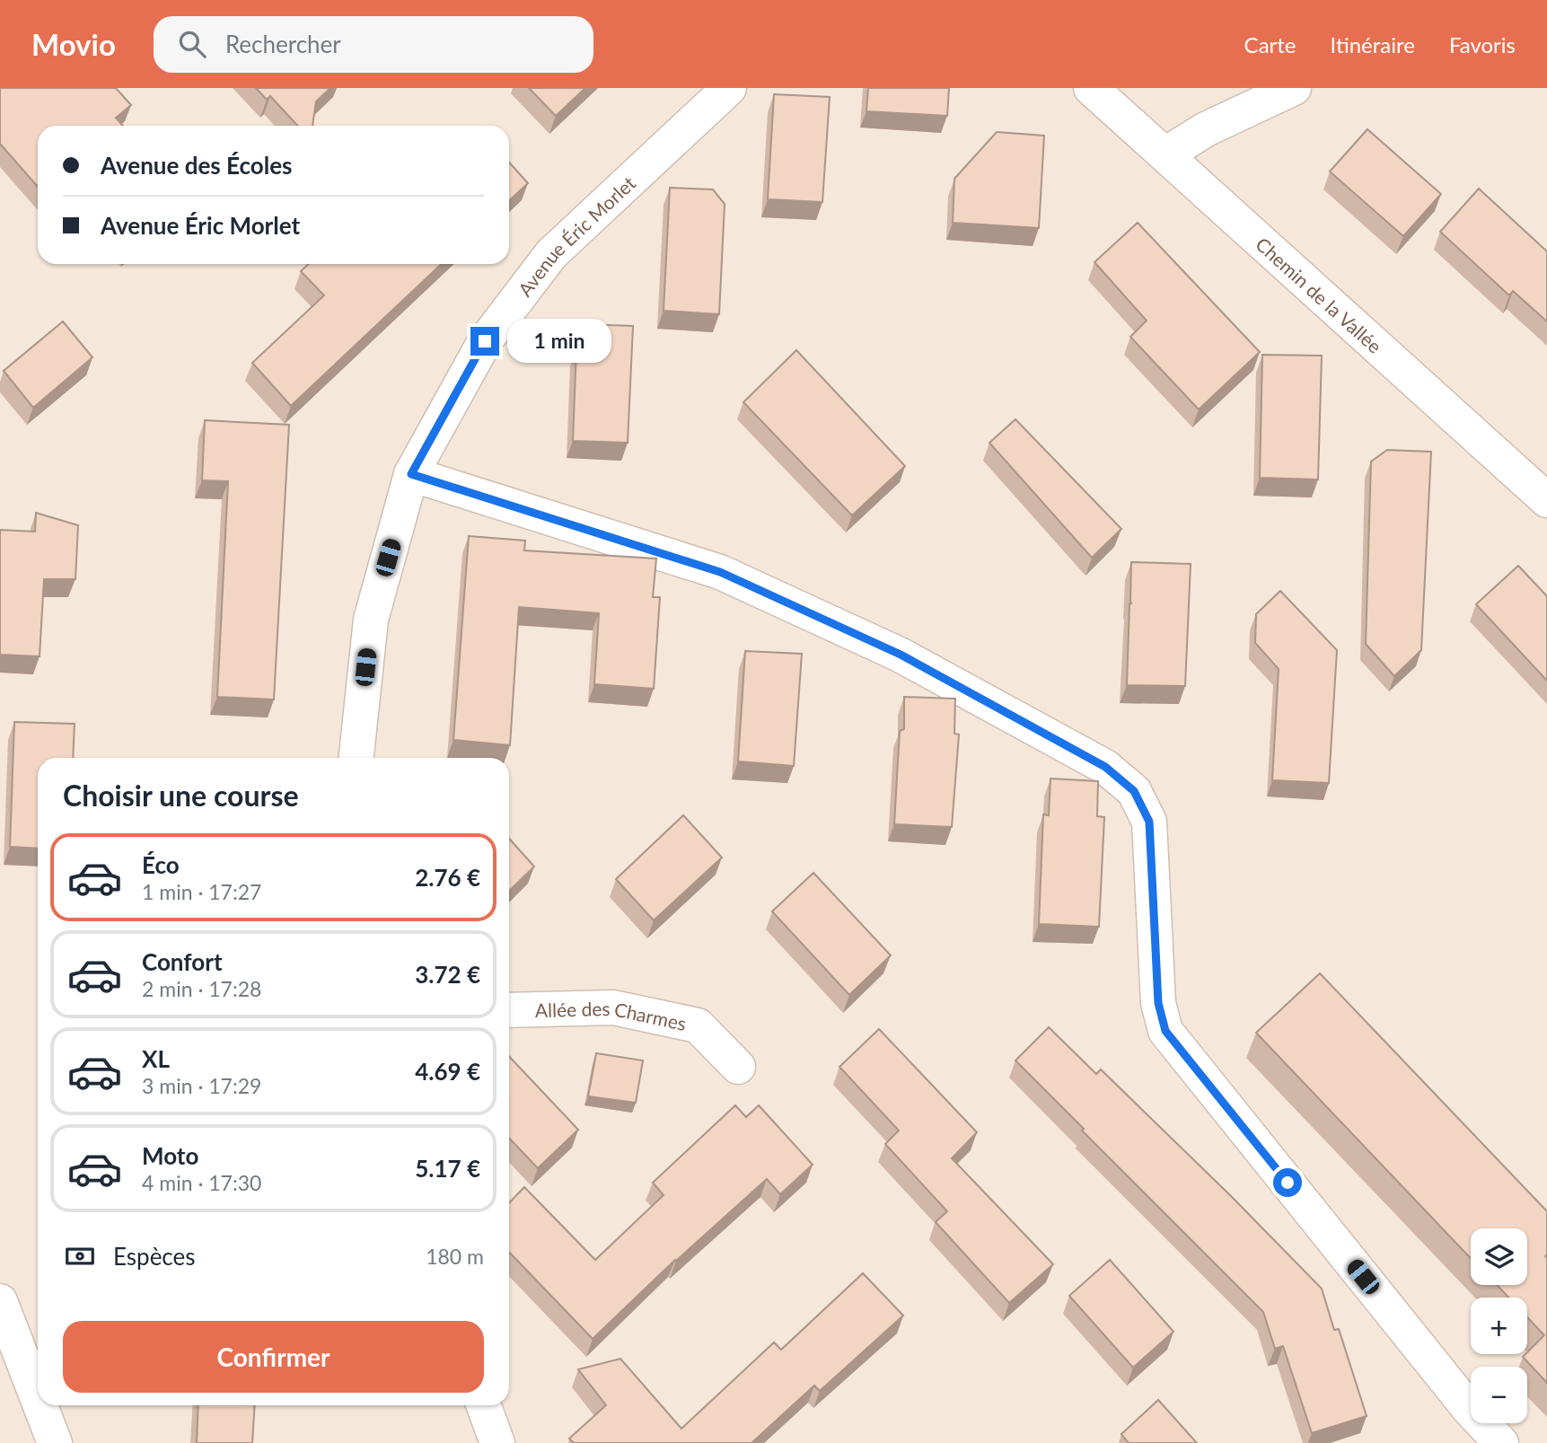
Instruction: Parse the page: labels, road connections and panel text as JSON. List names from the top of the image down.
{
  "streets": {
    "street": ["Avenue Éric Morlet", "Chemin de la Vallée", "Allée des Charmes"]
  },
  "page": {
    "header": "Movio",
    "search": "Rechercher",
    "nav": ["Carte", "Itinéraire", "Favoris"],
    "banner": ["Avenue des Écoles", "Avenue Éric Morlet"],
    "bubble": "1 min",
    "heading": "Choisir une course",
    "list": [
      {
        "name": "Éco",
        "note": "1 min · 17:27",
        "value": "2.76 €"
      },
      {
        "name": "Confort",
        "note": "2 min · 17:28",
        "value": "3.72 €"
      },
      {
        "name": "XL",
        "note": "3 min · 17:29",
        "value": "4.69 €"
      },
      {
        "name": "Moto",
        "note": "4 min · 17:30",
        "value": "5.17 €"
      }
    ],
    "pay": ["Espèces", "180 m"],
    "map_buttons": ["+", "−"],
    "buttons": "Confirmer"
  }
}
